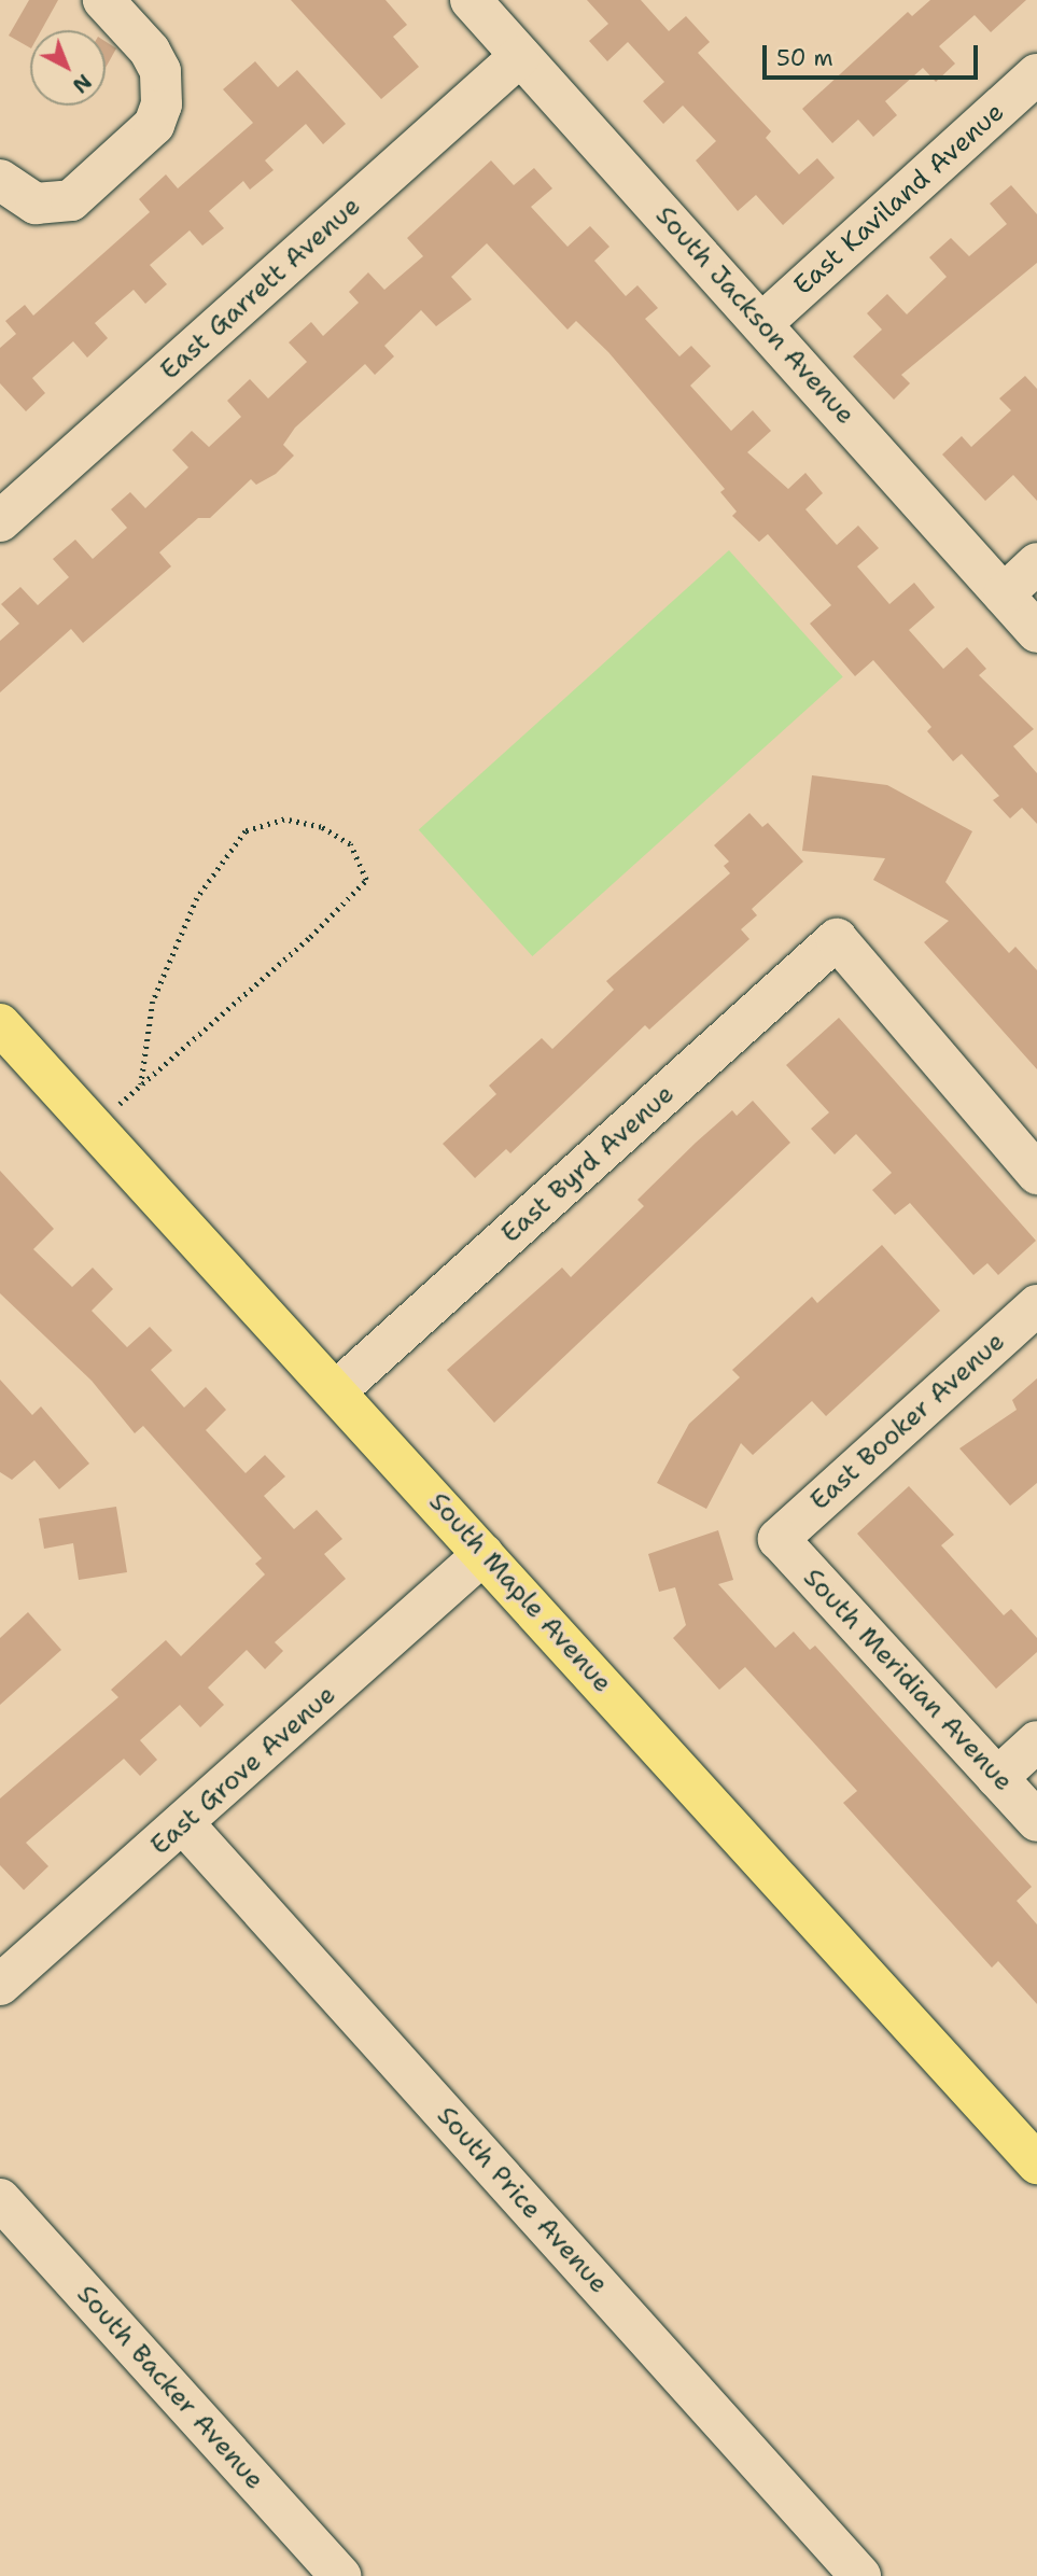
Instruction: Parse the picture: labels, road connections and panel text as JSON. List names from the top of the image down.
{
  "streets": {
    "main road": ["South Maple Avenue"],
    "street": [
      "East Kaviland Avenue",
      "East Garrett Avenue",
      "South Jackson Avenue",
      "East Byrd Avenue",
      "East Booker Avenue",
      "South Meridian Avenue",
      "East Grove Avenue",
      "South Price Avenue",
      "South Backer Avenue"
    ]
  },
  "crossings": [
    ["East Kaviland Avenue", "South Jackson Avenue"],
    ["East Garrett Avenue", "South Jackson Avenue"],
    ["East Byrd Avenue", "South Maple Avenue"],
    ["East Booker Avenue", "South Meridian Avenue"],
    ["South Maple Avenue", "East Grove Avenue"],
    ["East Grove Avenue", "South Price Avenue"]
  ],
  "scale_bar": "50 m",
  "north": "bottom right"
}
